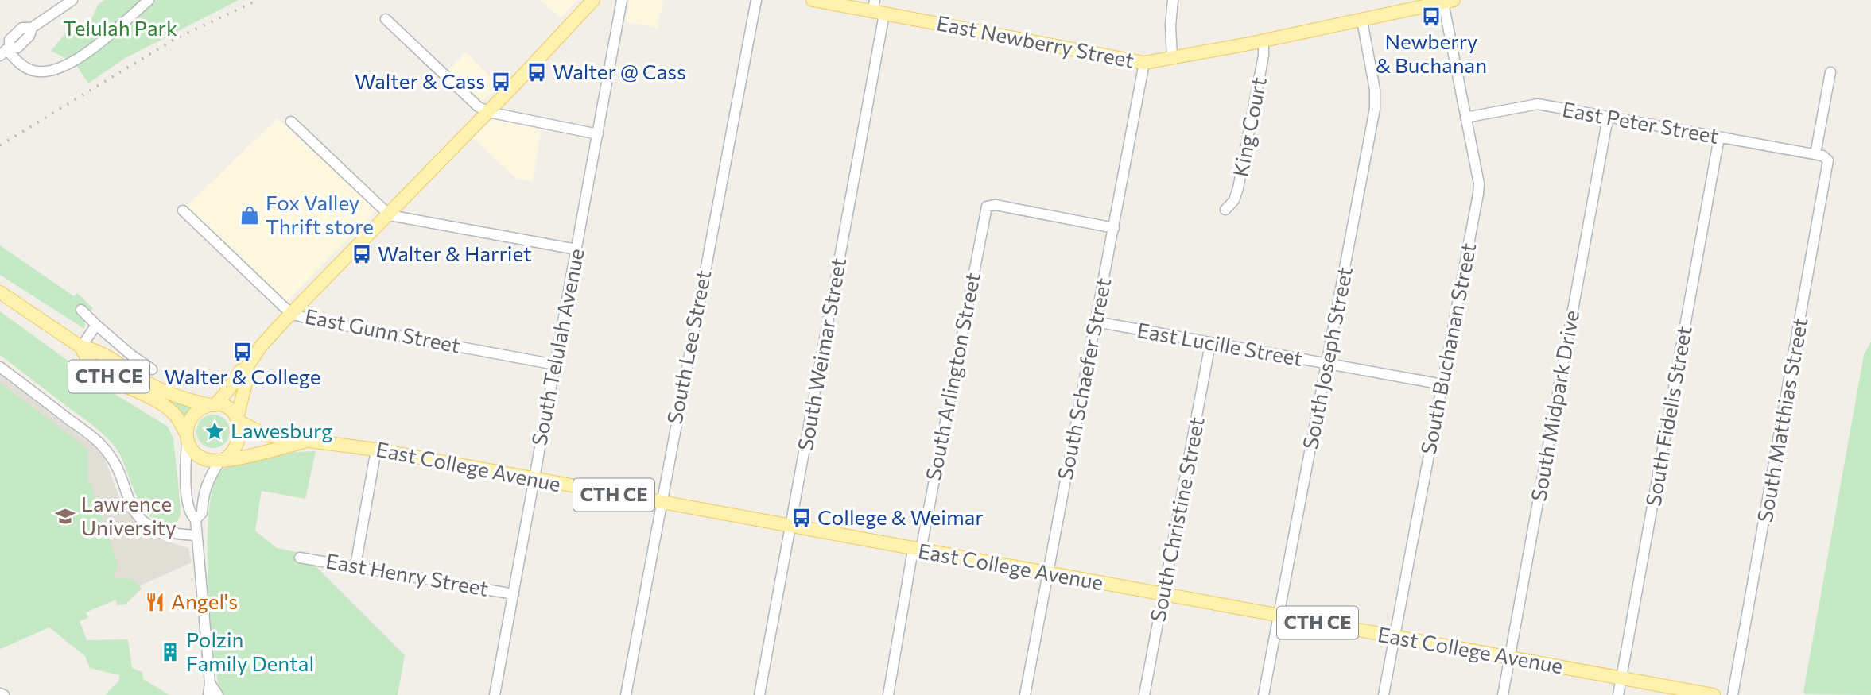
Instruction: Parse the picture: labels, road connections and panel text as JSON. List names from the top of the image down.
{
  "streets": {
    "main road": ["East Newberry Street", "CTH CE", "East College Avenue"],
    "street": [
      "East Peter Street",
      "King Court",
      "East Gunn Street",
      "East Lucille Street",
      "South Telulah Avenue",
      "South Lee Street",
      "South Buchanan Street",
      "South Weimar Street",
      "South Joseph Street",
      "South Arlington Street",
      "South Schaefer Street",
      "South Midpark Drive",
      "South Fidelis Street",
      "South Matthias Street",
      "South Christine Street",
      "East Henry Street"
    ]
  },
  "crossings": [
    ["East Newberry Street", "King Court"],
    ["East Newberry Street", "South Buchanan Street"],
    ["East Newberry Street", "South Weimar Street"],
    ["East Newberry Street", "South Joseph Street"],
    ["East Newberry Street", "South Schaefer Street"],
    ["East Peter Street", "South Buchanan Street"],
    ["East Peter Street", "South Midpark Drive"],
    ["East Peter Street", "South Fidelis Street"],
    ["East Peter Street", "South Matthias Street"],
    ["East Gunn Street", "South Telulah Avenue"],
    ["East Lucille Street", "South Buchanan Street"],
    ["East Lucille Street", "South Joseph Street"],
    ["East Lucille Street", "South Schaefer Street"],
    ["East Lucille Street", "South Christine Street"],
    ["South Telulah Avenue", "East College Avenue"],
    ["South Telulah Avenue", "East Henry Street"],
    ["South Lee Street", "East College Avenue"],
    ["South Buchanan Street", "East College Avenue"],
    ["South Weimar Street", "East College Avenue"],
    ["South Joseph Street", "East College Avenue"],
    ["CTH CE", "East College Avenue"],
    ["South Arlington Street", "South Schaefer Street"],
    ["South Arlington Street", "East College Avenue"],
    ["South Schaefer Street", "East College Avenue"],
    ["South Midpark Drive", "East College Avenue"],
    ["South Fidelis Street", "East College Avenue"],
    ["East College Avenue", "South Christine Street"]
  ],
  "parks": ["Telulah Park"],
  "places": {
    "bus stop": [
      "Newberry & Buchanan",
      "Walter @ Cass",
      "Walter & Cass",
      "Walter & Harriet",
      "Walter & College",
      "College & Weimar"
    ],
    "shop": ["Fox Valley Thrift store"],
    "place": ["Lawesburg"],
    "school or university": ["Lawrence University"],
    "restaurant": ["Angel's"],
    "building": ["Polzin Family Dental"]
  }
}
